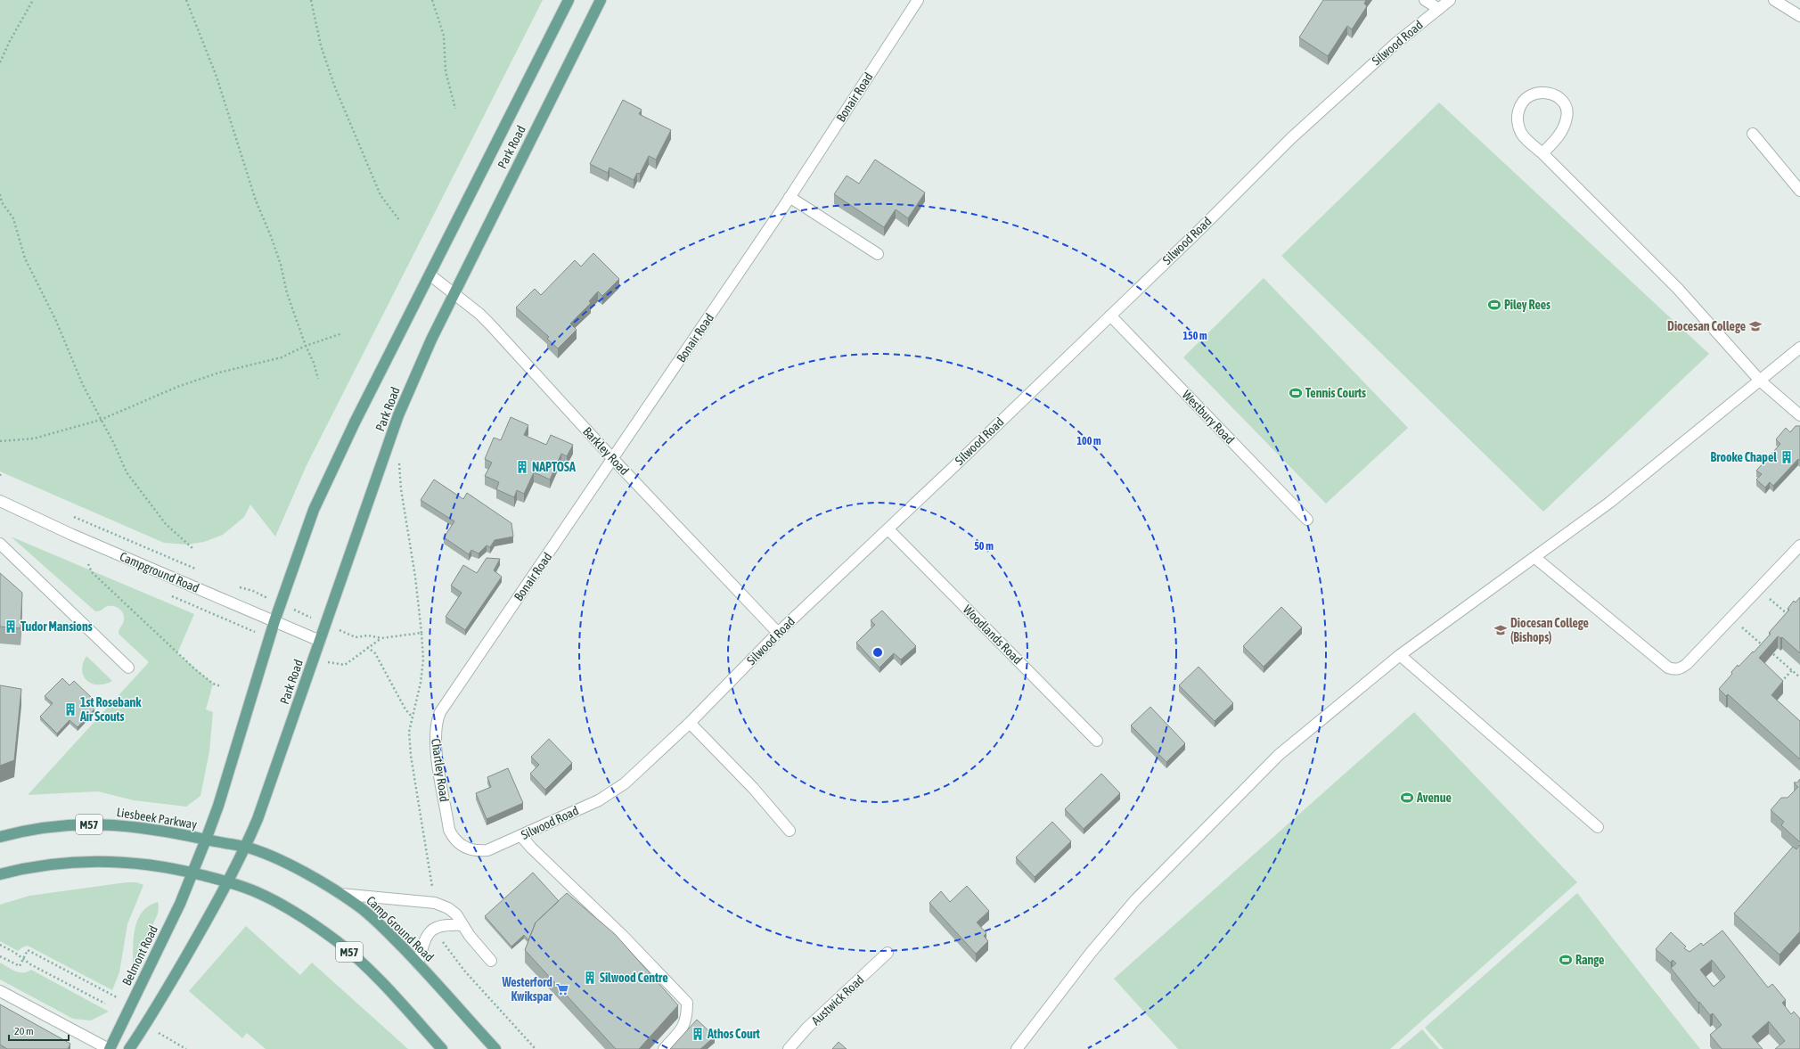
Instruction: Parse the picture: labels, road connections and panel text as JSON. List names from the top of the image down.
{
  "streets": {
    "main road": [
      "Park Road",
      "Liesbeek Parkway",
      "M57",
      "Camp Ground Road",
      "Belmont Road"
    ],
    "street": [
      "Silwood Road",
      "Bonair Road",
      "Westbury Road",
      "Barkley Road",
      "Campground Road",
      "Woodlands Road",
      "Chartley Road",
      "Austwick Road"
    ]
  },
  "crossings": [
    ["Silwood Road", "Westbury Road"],
    ["Silwood Road", "Barkley Road"],
    ["Silwood Road", "Woodlands Road"],
    ["Silwood Road", "Chartley Road"],
    ["Bonair Road", "Barkley Road"],
    ["Bonair Road", "Chartley Road"],
    ["Park Road", "Barkley Road"],
    ["Park Road", "Campground Road"],
    ["Park Road", "Liesbeek Parkway"],
    ["Park Road", "M57"],
    ["Park Road", "Camp Ground Road"],
    ["Park Road", "Belmont Road"],
    ["Liesbeek Parkway", "Camp Ground Road"],
    ["Liesbeek Parkway", "Belmont Road"],
    ["M57", "Belmont Road"]
  ],
  "places": {
    "sports": [
      "Piley Rees",
      "Tennis Courts",
      "Avenue",
      "Range"
    ],
    "school or university": ["Diocesan College", "Diocesan College (Bishops)"],
    "building": [
      "Brooke Chapel",
      "NAPTOSA",
      "Tudor Mansions",
      "1st Rosebank Air Scouts",
      "Silwood Centre",
      "Athos Court"
    ],
    "supermarket": ["Westerford Kwikspar"]
  },
  "scale_bar": "20 m",
  "rings": ["150 m", "100 m", "50 m"]
}
